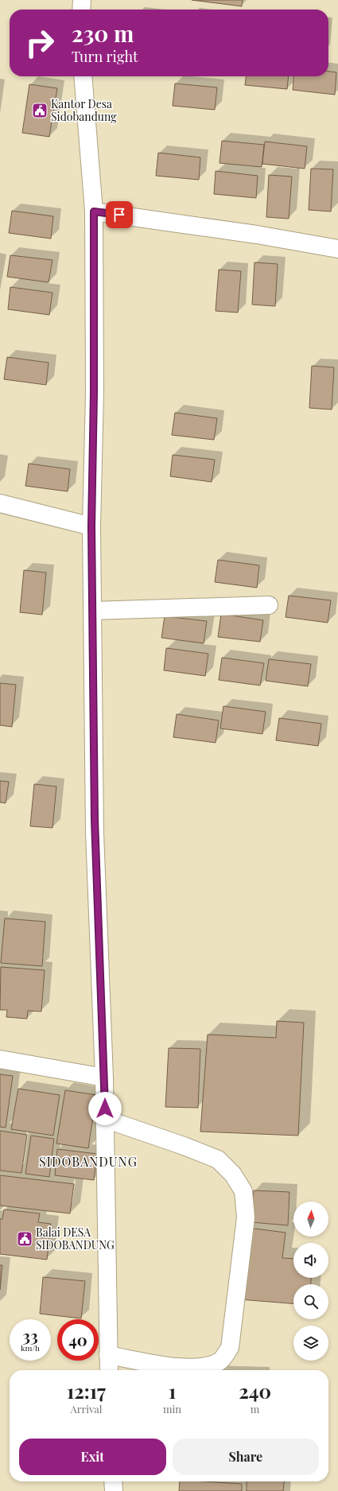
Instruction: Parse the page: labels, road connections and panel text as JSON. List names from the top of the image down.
{
  "districts": ["SIDOBANDUNG"],
  "places": {
    "public building": ["Kantor Desa Sidobandung", "Balai DESA SIDOBANDUNG"]
  },
  "north": "top",
  "page": {
    "turn": ["230 m", "Turn right"],
    "speed": "33 km/h",
    "limit": "40",
    "eta": [
      "12:17",
      "Arrival",
      "1",
      "min",
      "240",
      "m"
    ],
    "buttons": ["Exit", "Share"]
  }
}
